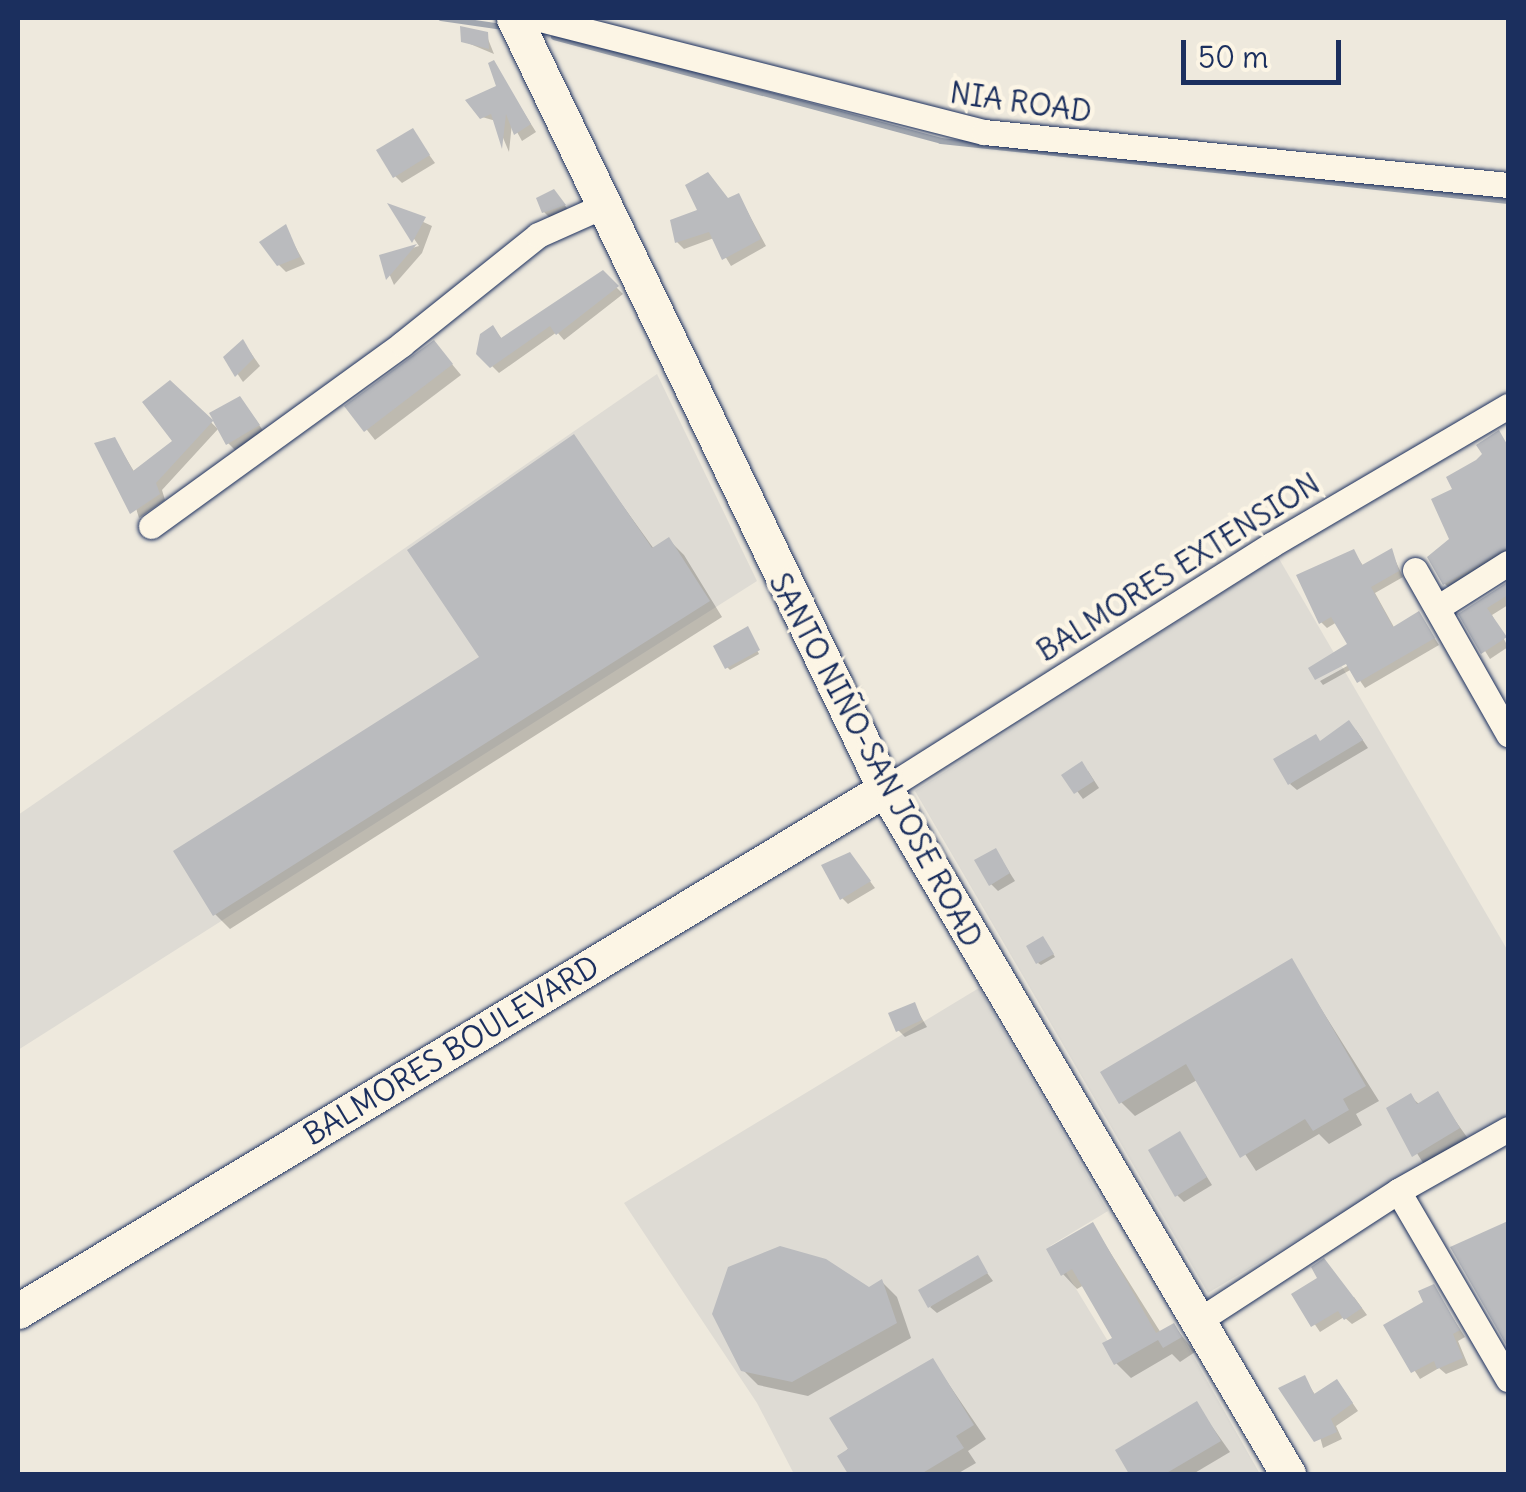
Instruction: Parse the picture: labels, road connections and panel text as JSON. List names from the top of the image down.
{
  "streets": {
    "main road": ["SANTO NIÑO-SAN JOSE ROAD", "BALMORES BOULEVARD"],
    "street": ["NIA ROAD", "BALMORES EXTENSION"]
  },
  "crossings": [
    ["BALMORES EXTENSION", "SANTO NIÑO-SAN JOSE ROAD"],
    ["BALMORES EXTENSION", "BALMORES BOULEVARD"],
    ["SANTO NIÑO-SAN JOSE ROAD", "BALMORES BOULEVARD"]
  ],
  "scale_bar": "50 m"
}
